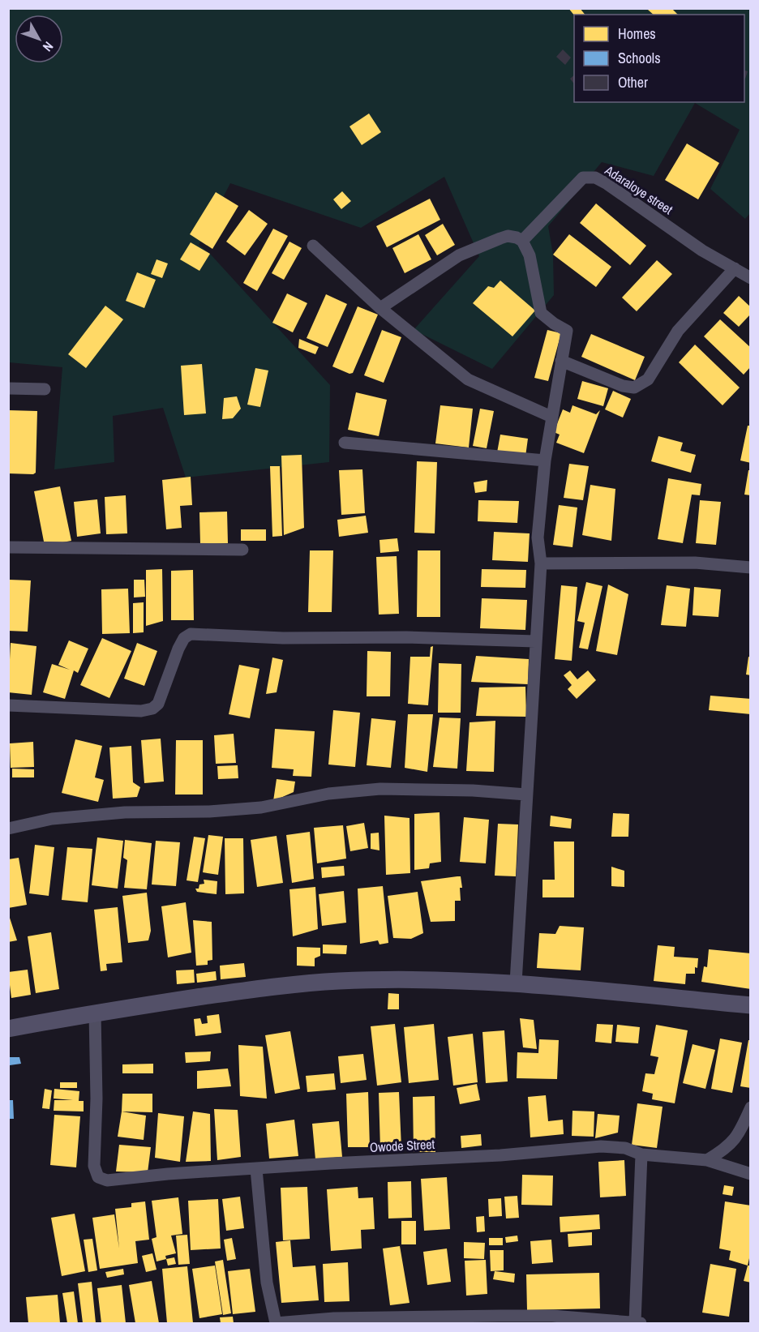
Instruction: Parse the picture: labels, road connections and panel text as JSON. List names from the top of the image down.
{
  "streets": {
    "street": ["Adaraloye street", "Owode Street"]
  },
  "legend": ["Homes", "Schools", "Other"],
  "north": "bottom right"
}
